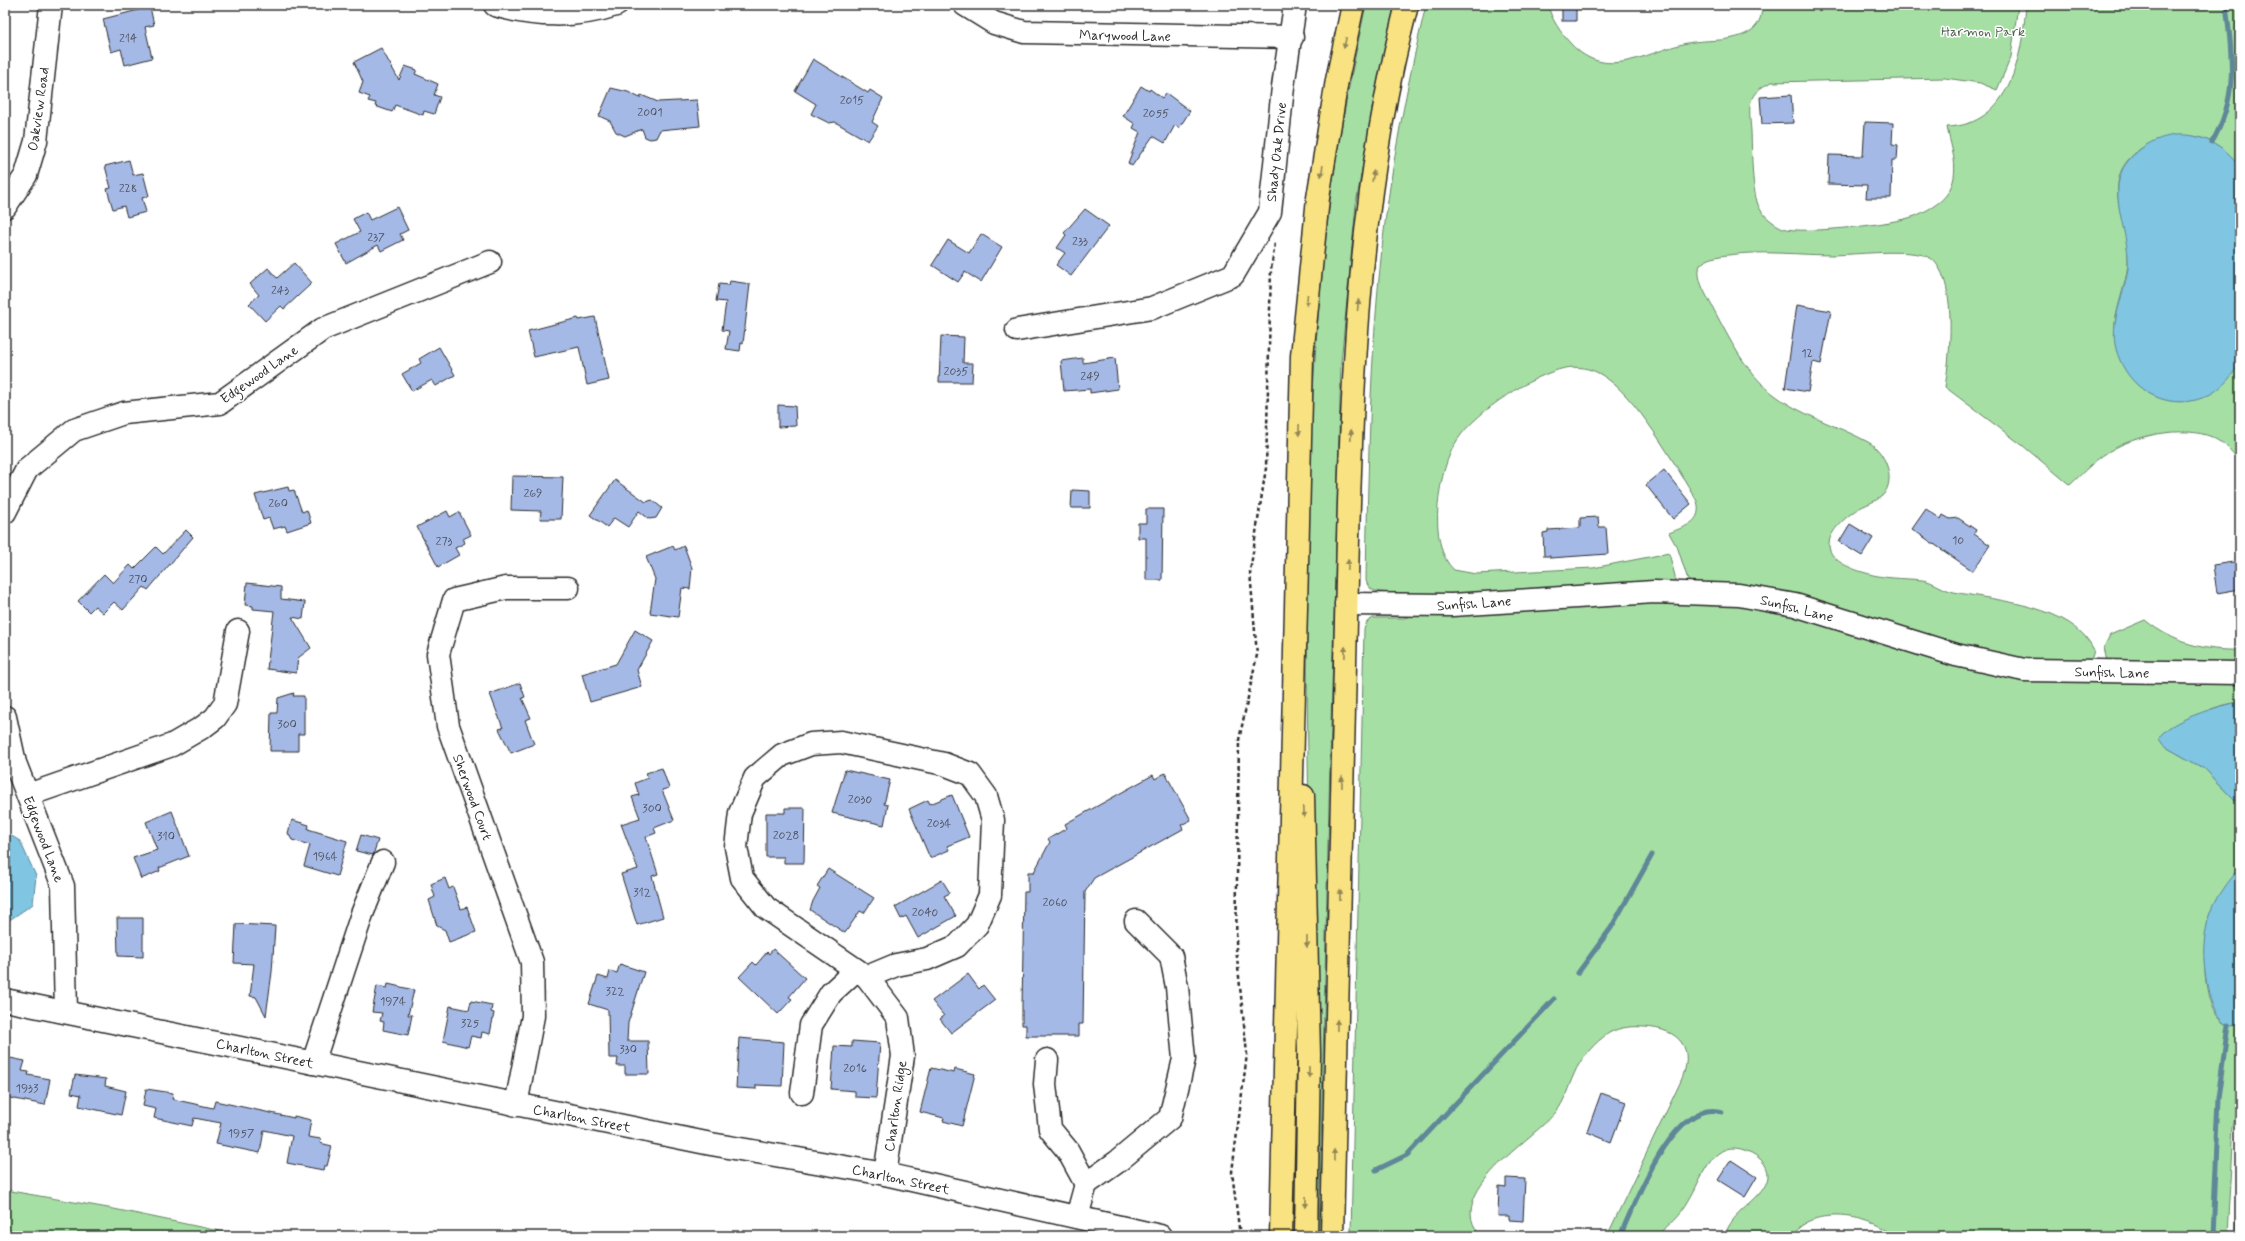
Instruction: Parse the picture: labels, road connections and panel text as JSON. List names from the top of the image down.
{
  "streets": {
    "street": [
      "Marywood Lane",
      "Oakview Road",
      "Shady Oak Drive",
      "Edgewood Lane",
      "Sunfish Lane",
      "Sherwood Court",
      "Charlton Street",
      "Charlton Ridge"
    ]
  },
  "crossings": [
    ["Marywood Lane", "Shady Oak Drive"],
    ["Edgewood Lane", "Charlton Street"],
    ["Sherwood Court", "Charlton Street"],
    ["Charlton Street", "Charlton Ridge"]
  ],
  "parks": ["Harmon Park"],
  "house_numbers": [
    "214",
    "2015",
    "2001",
    "2055",
    "228",
    "237",
    "233",
    "243",
    "12",
    "2035",
    "249",
    "269",
    "260",
    "10",
    "273",
    "270",
    "300",
    "2030",
    "300",
    "2034",
    "2028",
    "310",
    "1964",
    "312",
    "2060",
    "2040",
    "322",
    "1974",
    "325",
    "330",
    "2016",
    "1933",
    "1957"
  ]
}
